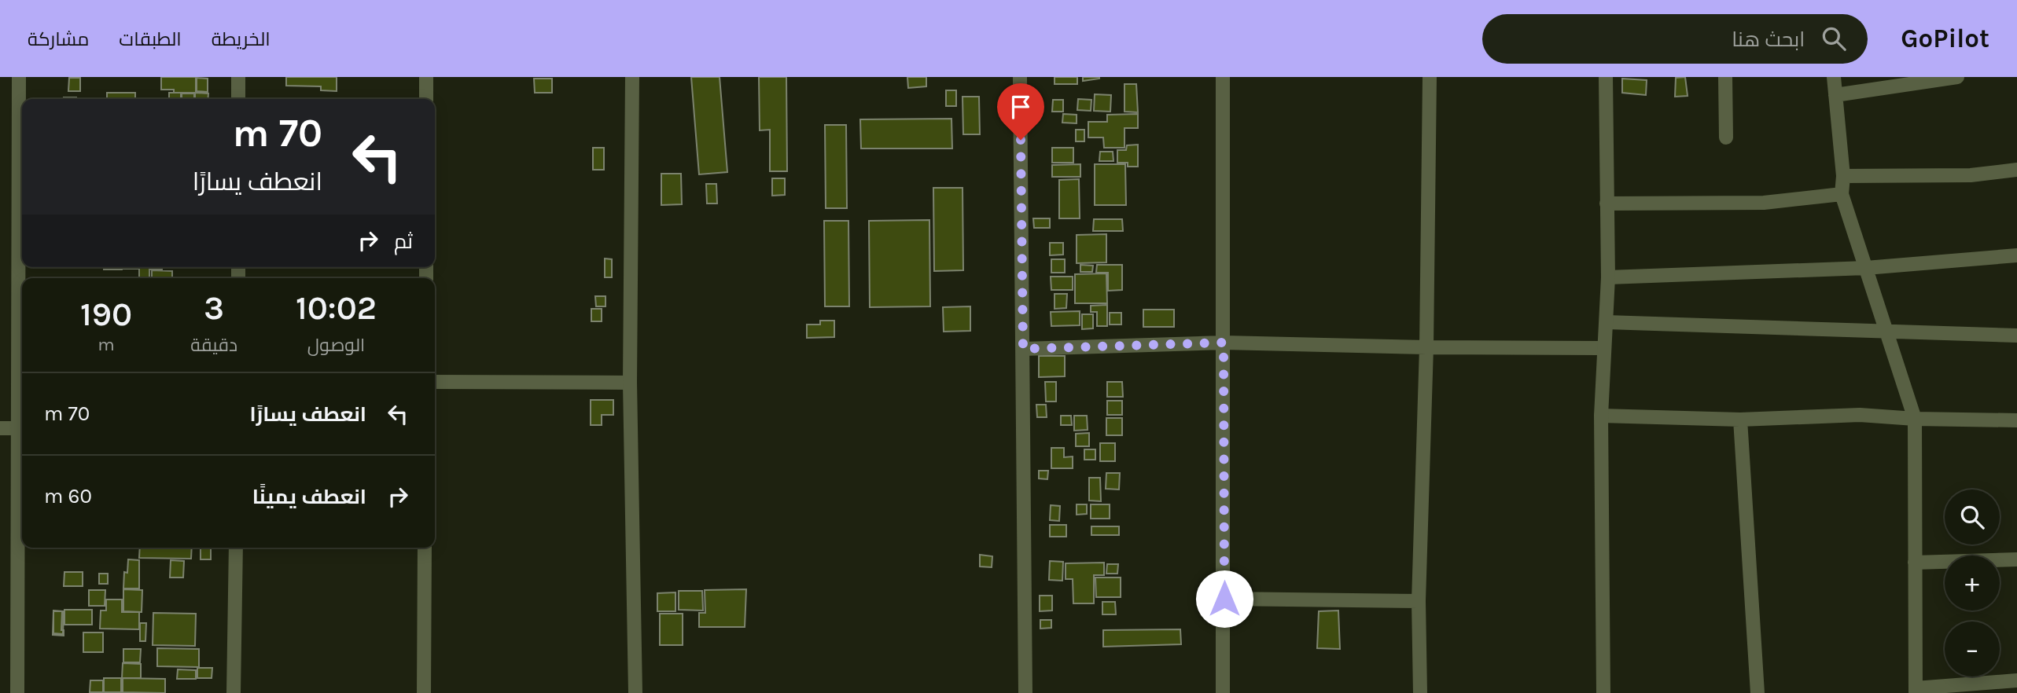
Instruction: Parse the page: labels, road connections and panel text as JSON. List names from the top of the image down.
{
  "page": {
    "header": "GoPilot",
    "search": "ابحث هنا",
    "nav": ["الخريطة", "الطبقات", "مشاركة"],
    "turn": ["70 m", "انعطف يسارًا"],
    "then": "ثم",
    "eta": [
      "10:02",
      "الوصول",
      "3",
      "دقيقة",
      "190",
      "m"
    ],
    "list": [
      {
        "name": "انعطف يسارًا",
        "value": "70 m"
      },
      {
        "name": "انعطف يمينًا",
        "value": "60 m"
      }
    ],
    "map_buttons": ["+", "−"]
  }
}
